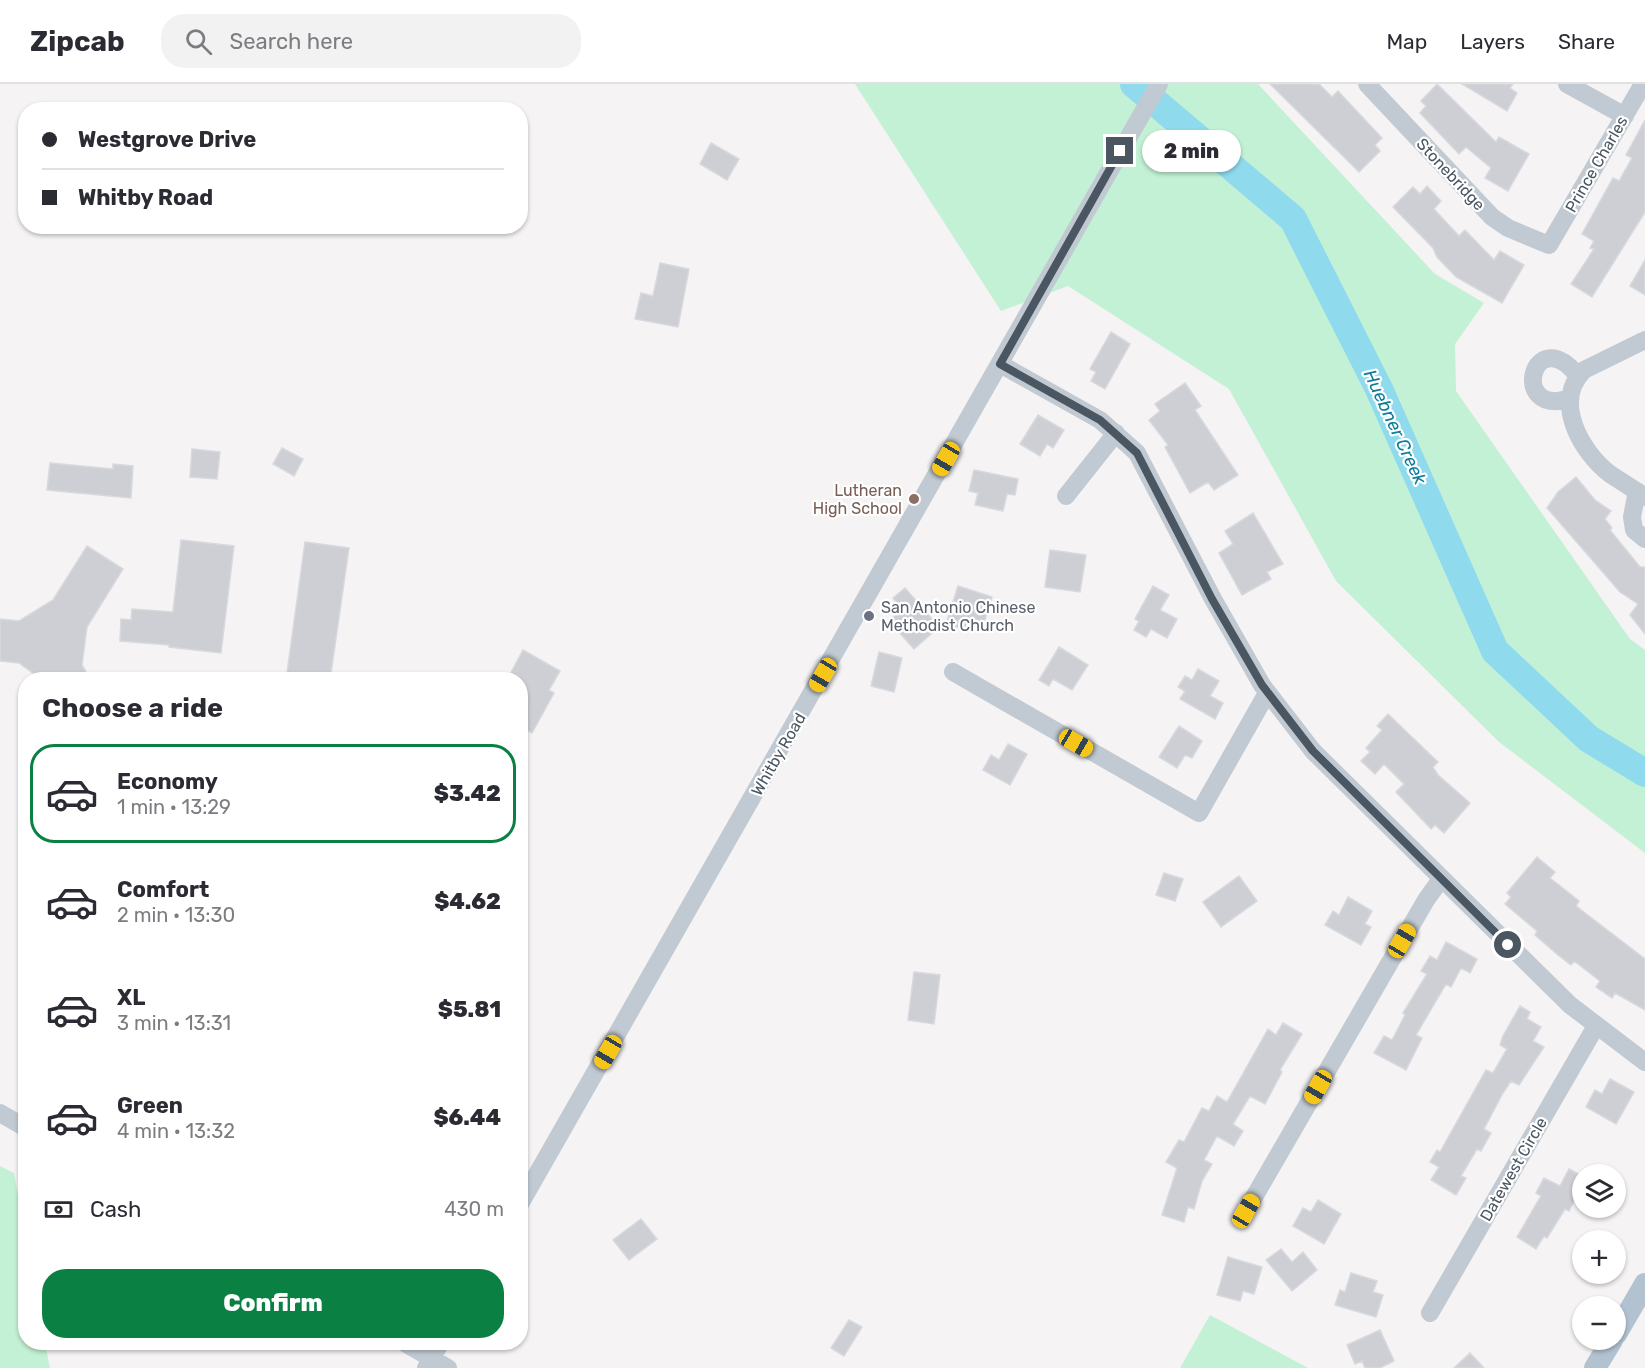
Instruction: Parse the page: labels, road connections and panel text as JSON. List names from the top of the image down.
{
  "streets": {
    "street": [
      "Prince Charles",
      "Stonebridge",
      "Whitby Road",
      "Datewest Circle"
    ]
  },
  "crossings": [
    ["Prince Charles", "Stonebridge"]
  ],
  "water": ["Huebner Creek"],
  "places": ["Lutheran High School", "San Antonio Chinese Methodist Church"],
  "page": {
    "header": "Zipcab",
    "search": "Search here",
    "nav": ["Map", "Layers", "Share"],
    "banner": ["Westgrove Drive", "Whitby Road"],
    "bubble": "2 min",
    "heading": "Choose a ride",
    "list": [
      {
        "name": "Economy",
        "note": "1 min · 13:29",
        "value": "$3.42"
      },
      {
        "name": "Comfort",
        "note": "2 min · 13:30",
        "value": "$4.62"
      },
      {
        "name": "XL",
        "note": "3 min · 13:31",
        "value": "$5.81"
      },
      {
        "name": "Green",
        "note": "4 min · 13:32",
        "value": "$6.44"
      }
    ],
    "map_buttons": ["+", "−"],
    "pay": ["Cash", "430 m"],
    "buttons": "Confirm"
  }
}
